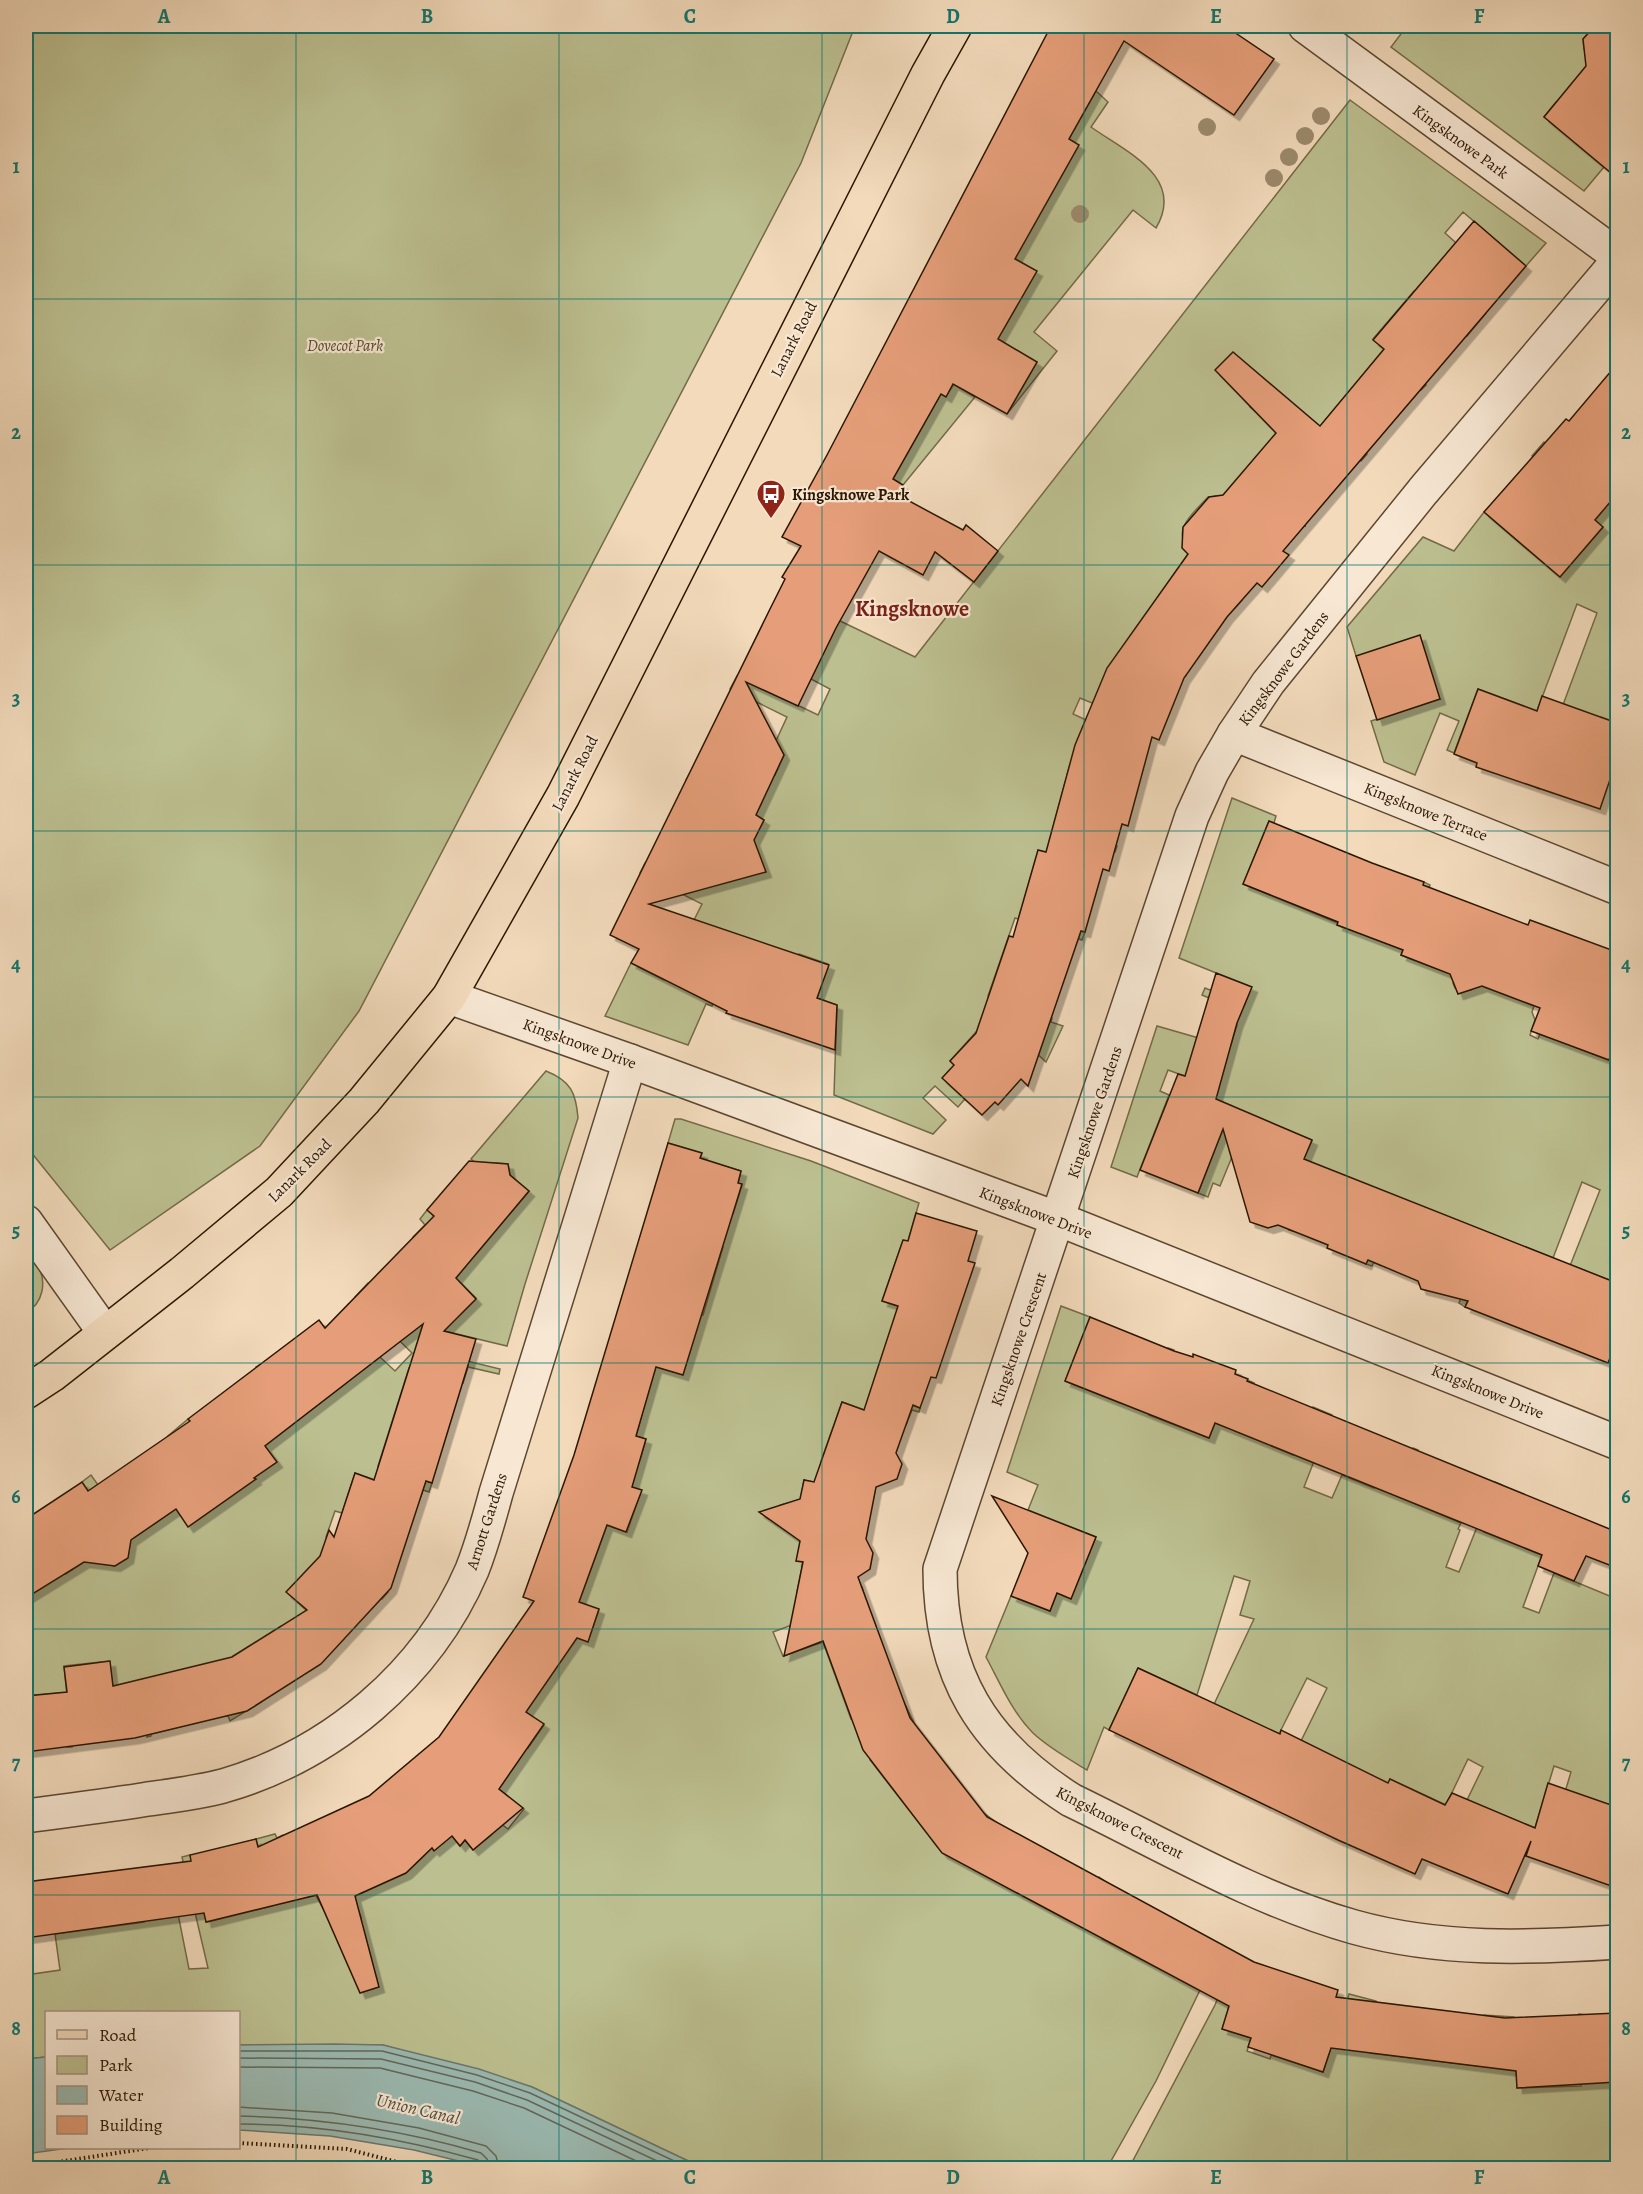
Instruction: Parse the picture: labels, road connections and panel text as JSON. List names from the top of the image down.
{
  "streets": {
    "main road": ["Lanark Road"],
    "street": [
      "Kingsknowe Park",
      "Kingsknowe Gardens",
      "Kingsknowe Terrace",
      "Kingsknowe Drive",
      "Kingsknowe Crescent",
      "Arnott Gardens"
    ]
  },
  "crossings": [
    ["Kingsknowe Park", "Kingsknowe Gardens"],
    ["Lanark Road", "Kingsknowe Drive"],
    ["Kingsknowe Gardens", "Kingsknowe Terrace"],
    ["Kingsknowe Gardens", "Kingsknowe Drive"],
    ["Kingsknowe Gardens", "Kingsknowe Crescent"],
    ["Kingsknowe Drive", "Kingsknowe Crescent"],
    ["Kingsknowe Drive", "Arnott Gardens"]
  ],
  "districts": ["Kingsknowe"],
  "water": ["Union Canal"],
  "parks": ["Dovecot Park"],
  "places": {
    "bus stop": ["Kingsknowe Park"]
  },
  "legend": [
    "Road",
    "Park",
    "Water",
    "Building"
  ],
  "grid": {
    "columns": [
      "A",
      "B",
      "C",
      "D",
      "E",
      "F"
    ],
    "rows": [
      "1",
      "2",
      "3",
      "4",
      "5",
      "6",
      "7",
      "8"
    ]
  }
}
